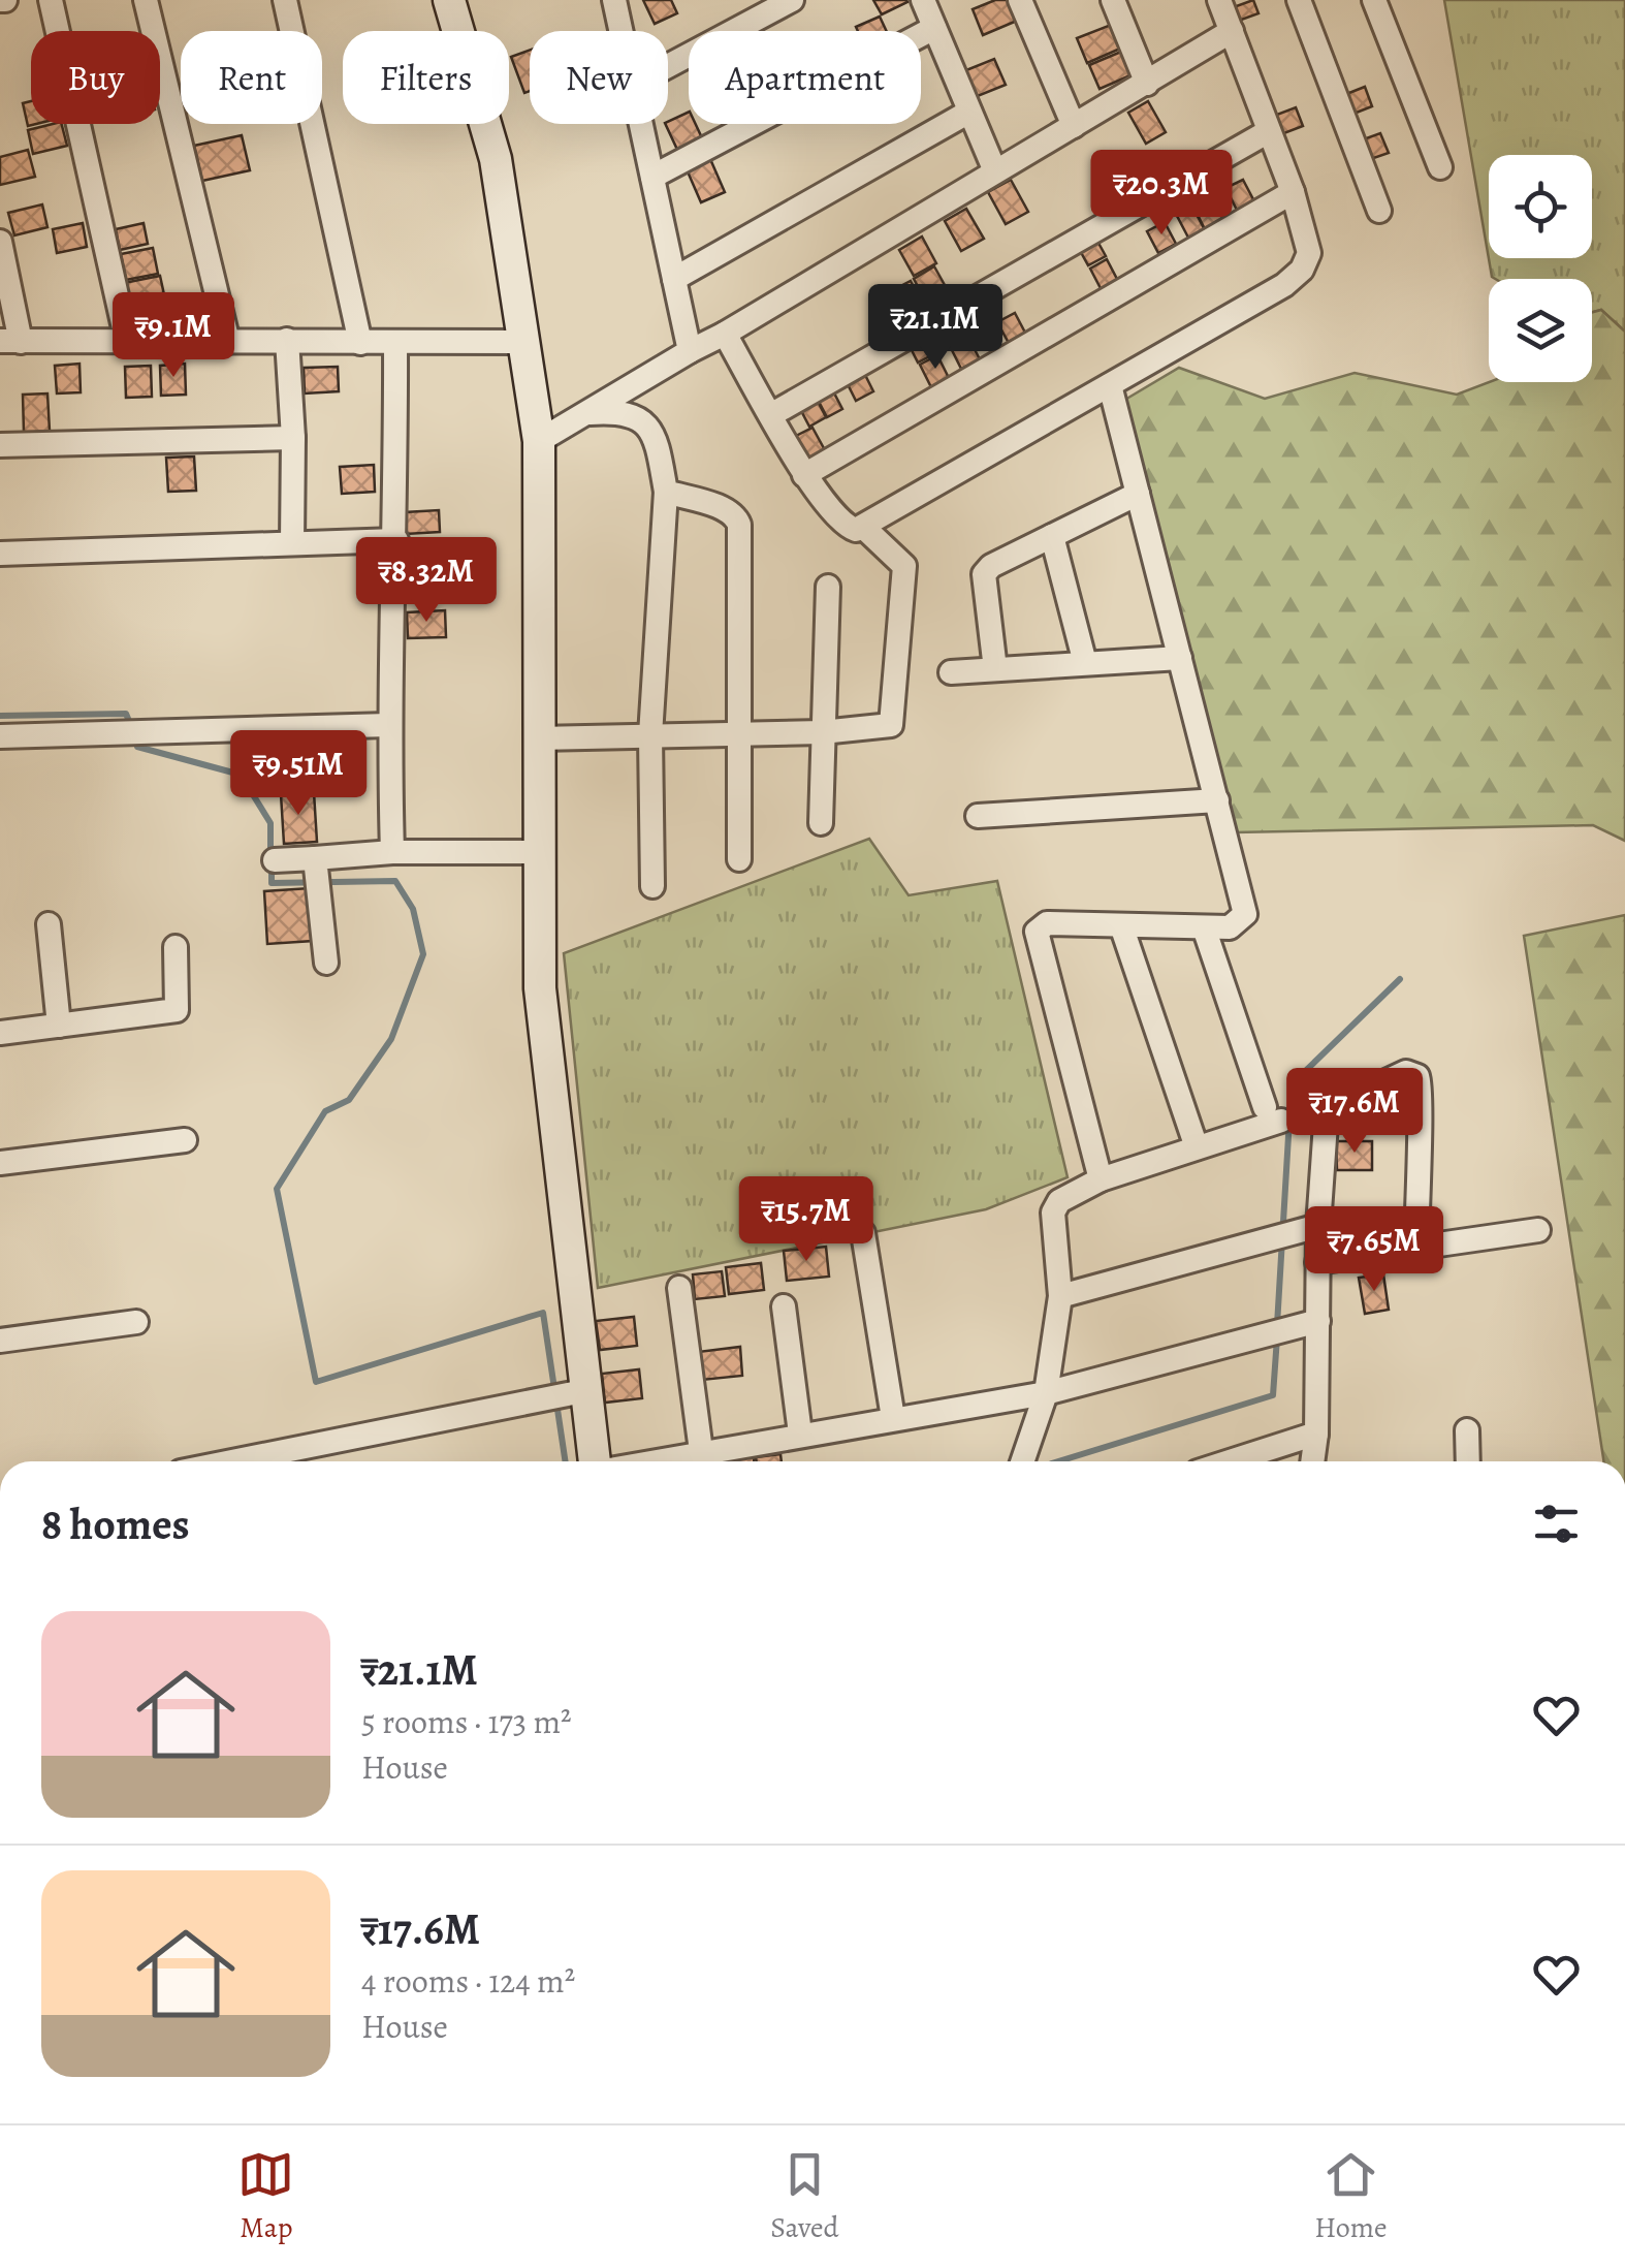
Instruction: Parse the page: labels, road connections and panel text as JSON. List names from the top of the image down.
{
  "page": {
    "chip": [
      "Buy",
      "Rent",
      "Filters",
      "New",
      "Apartment"
    ],
    "price": [
      "₹20.3M",
      "₹21.1M",
      "₹9.1M",
      "₹8.32M",
      "₹9.51M",
      "₹17.6M",
      "₹15.7M",
      "₹7.65M"
    ],
    "heading": "8 homes",
    "list": [
      {
        "name": "₹21.1M",
        "note": "5 rooms · 173 m² · House"
      },
      {
        "name": "₹17.6M",
        "note": "4 rooms · 124 m² · House"
      }
    ],
    "tabs": ["Map", "Saved", "Home"]
  }
}
